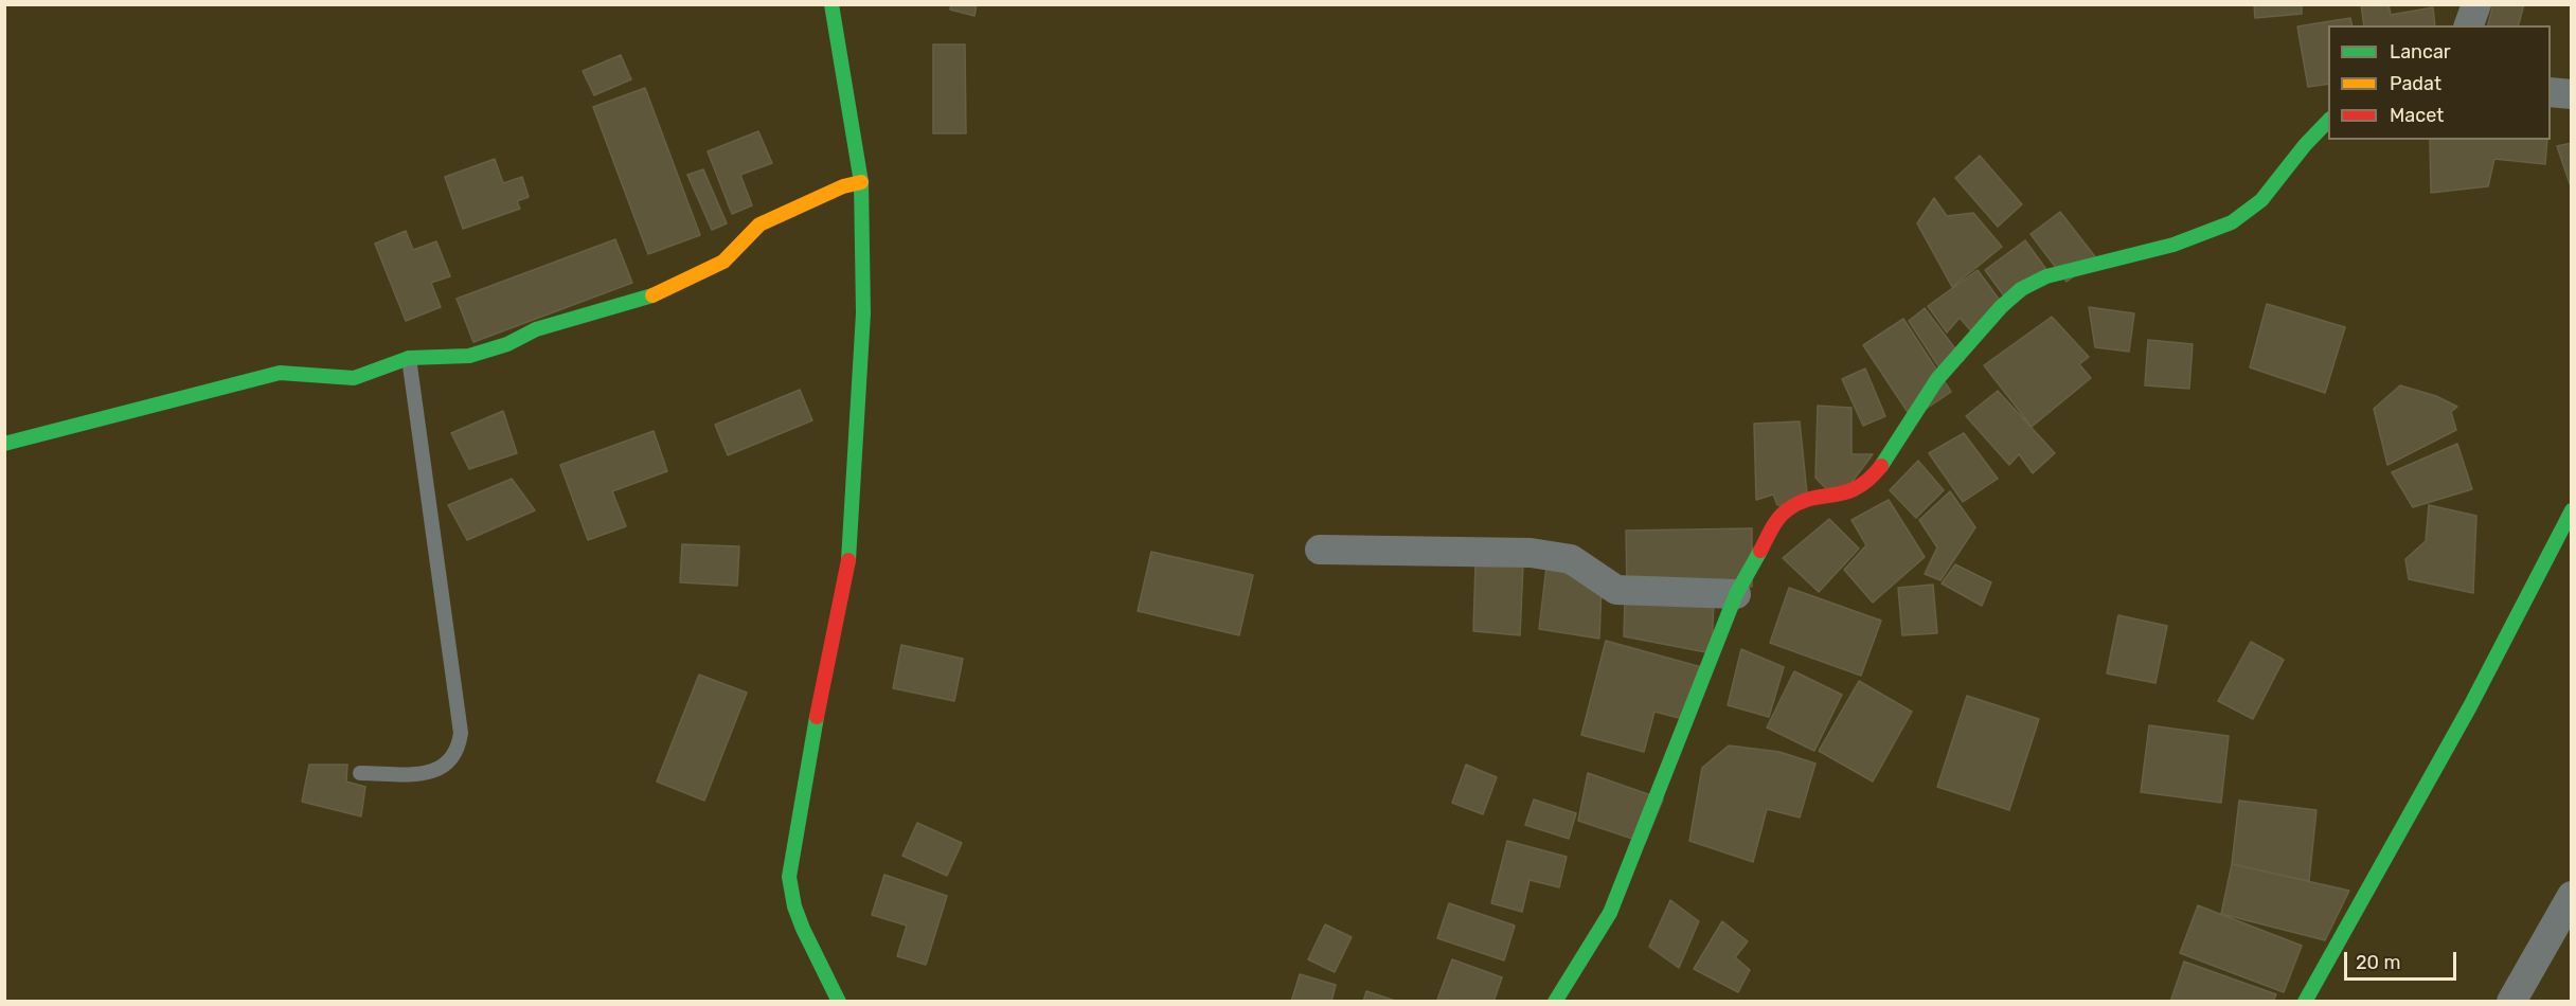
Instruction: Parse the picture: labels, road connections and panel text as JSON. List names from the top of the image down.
{
  "legend": ["Lancar", "Padat", "Macet"],
  "scale_bar": "20 m"
}
